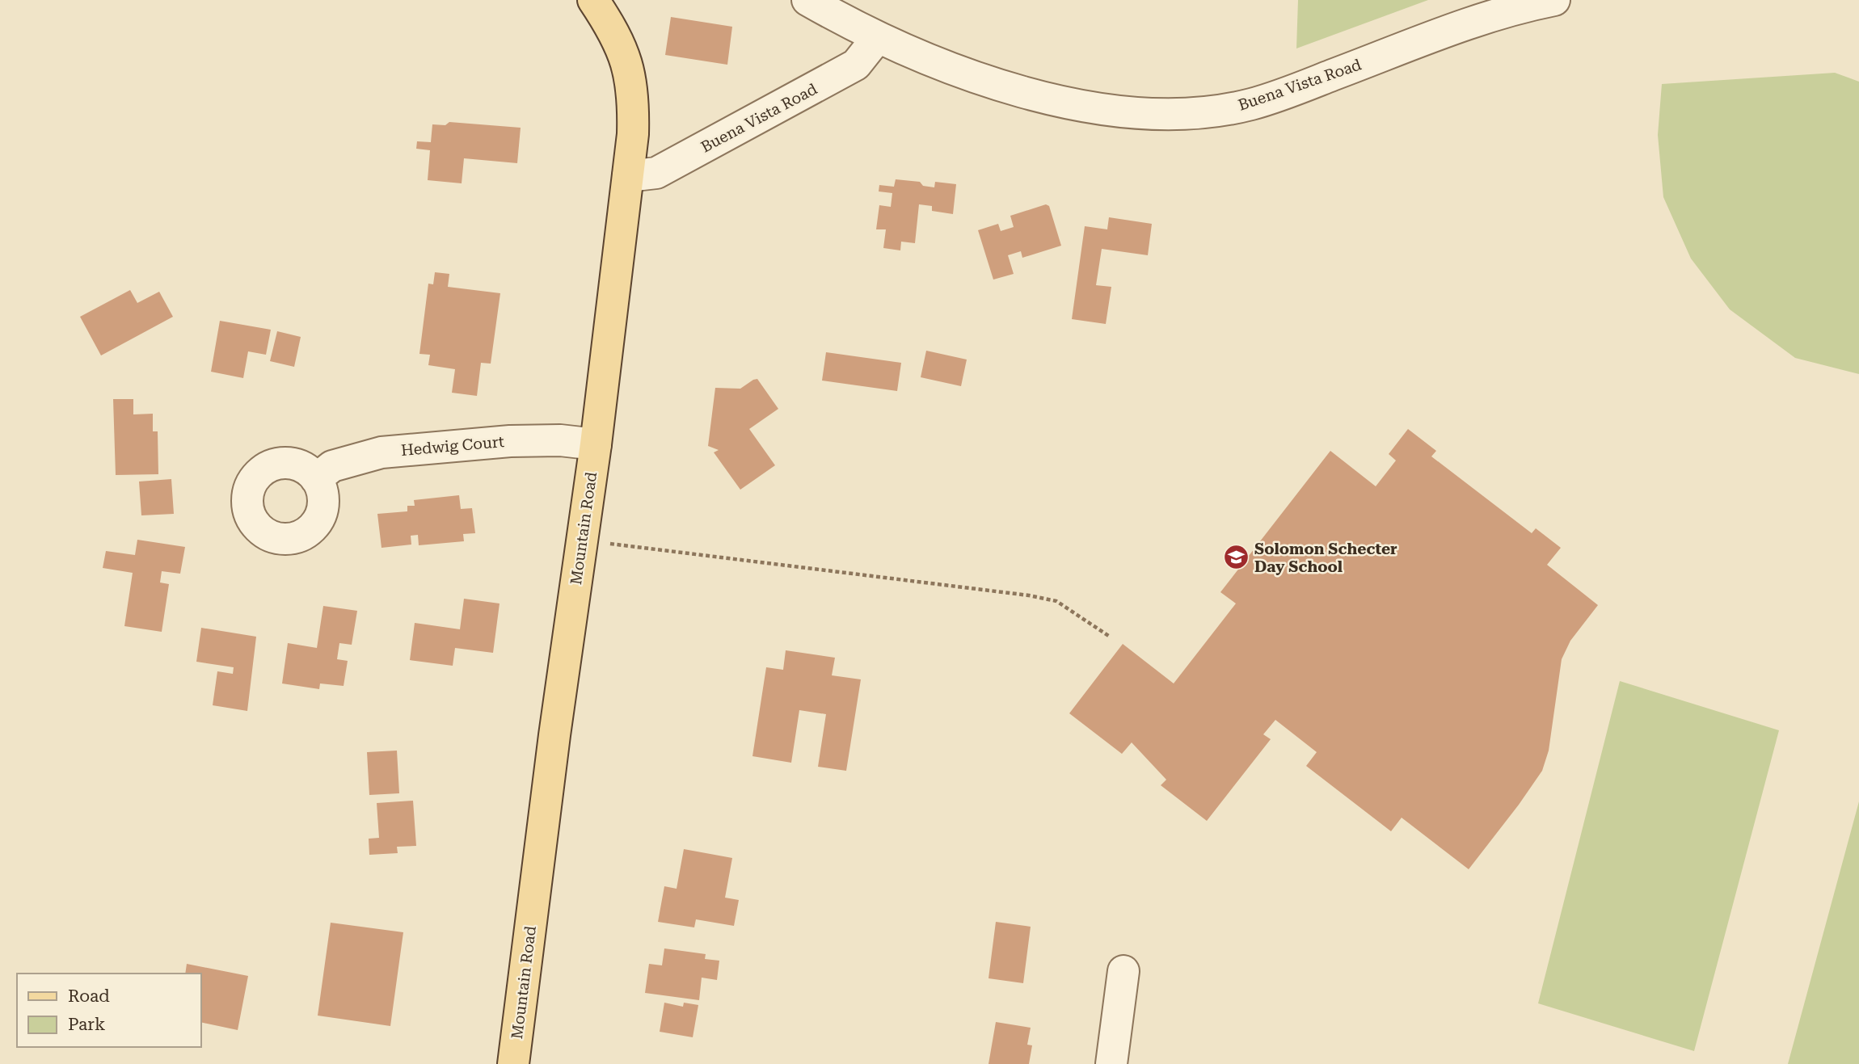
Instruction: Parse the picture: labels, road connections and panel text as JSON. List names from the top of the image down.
{
  "streets": {
    "main road": ["Mountain Road"],
    "street": ["Buena Vista Road", "Hedwig Court"]
  },
  "crossings": [
    ["Buena Vista Road", "Mountain Road"],
    ["Hedwig Court", "Mountain Road"]
  ],
  "places": {
    "school or university": ["Solomon Schecter Day School"]
  },
  "legend": ["Road", "Park"]
}
